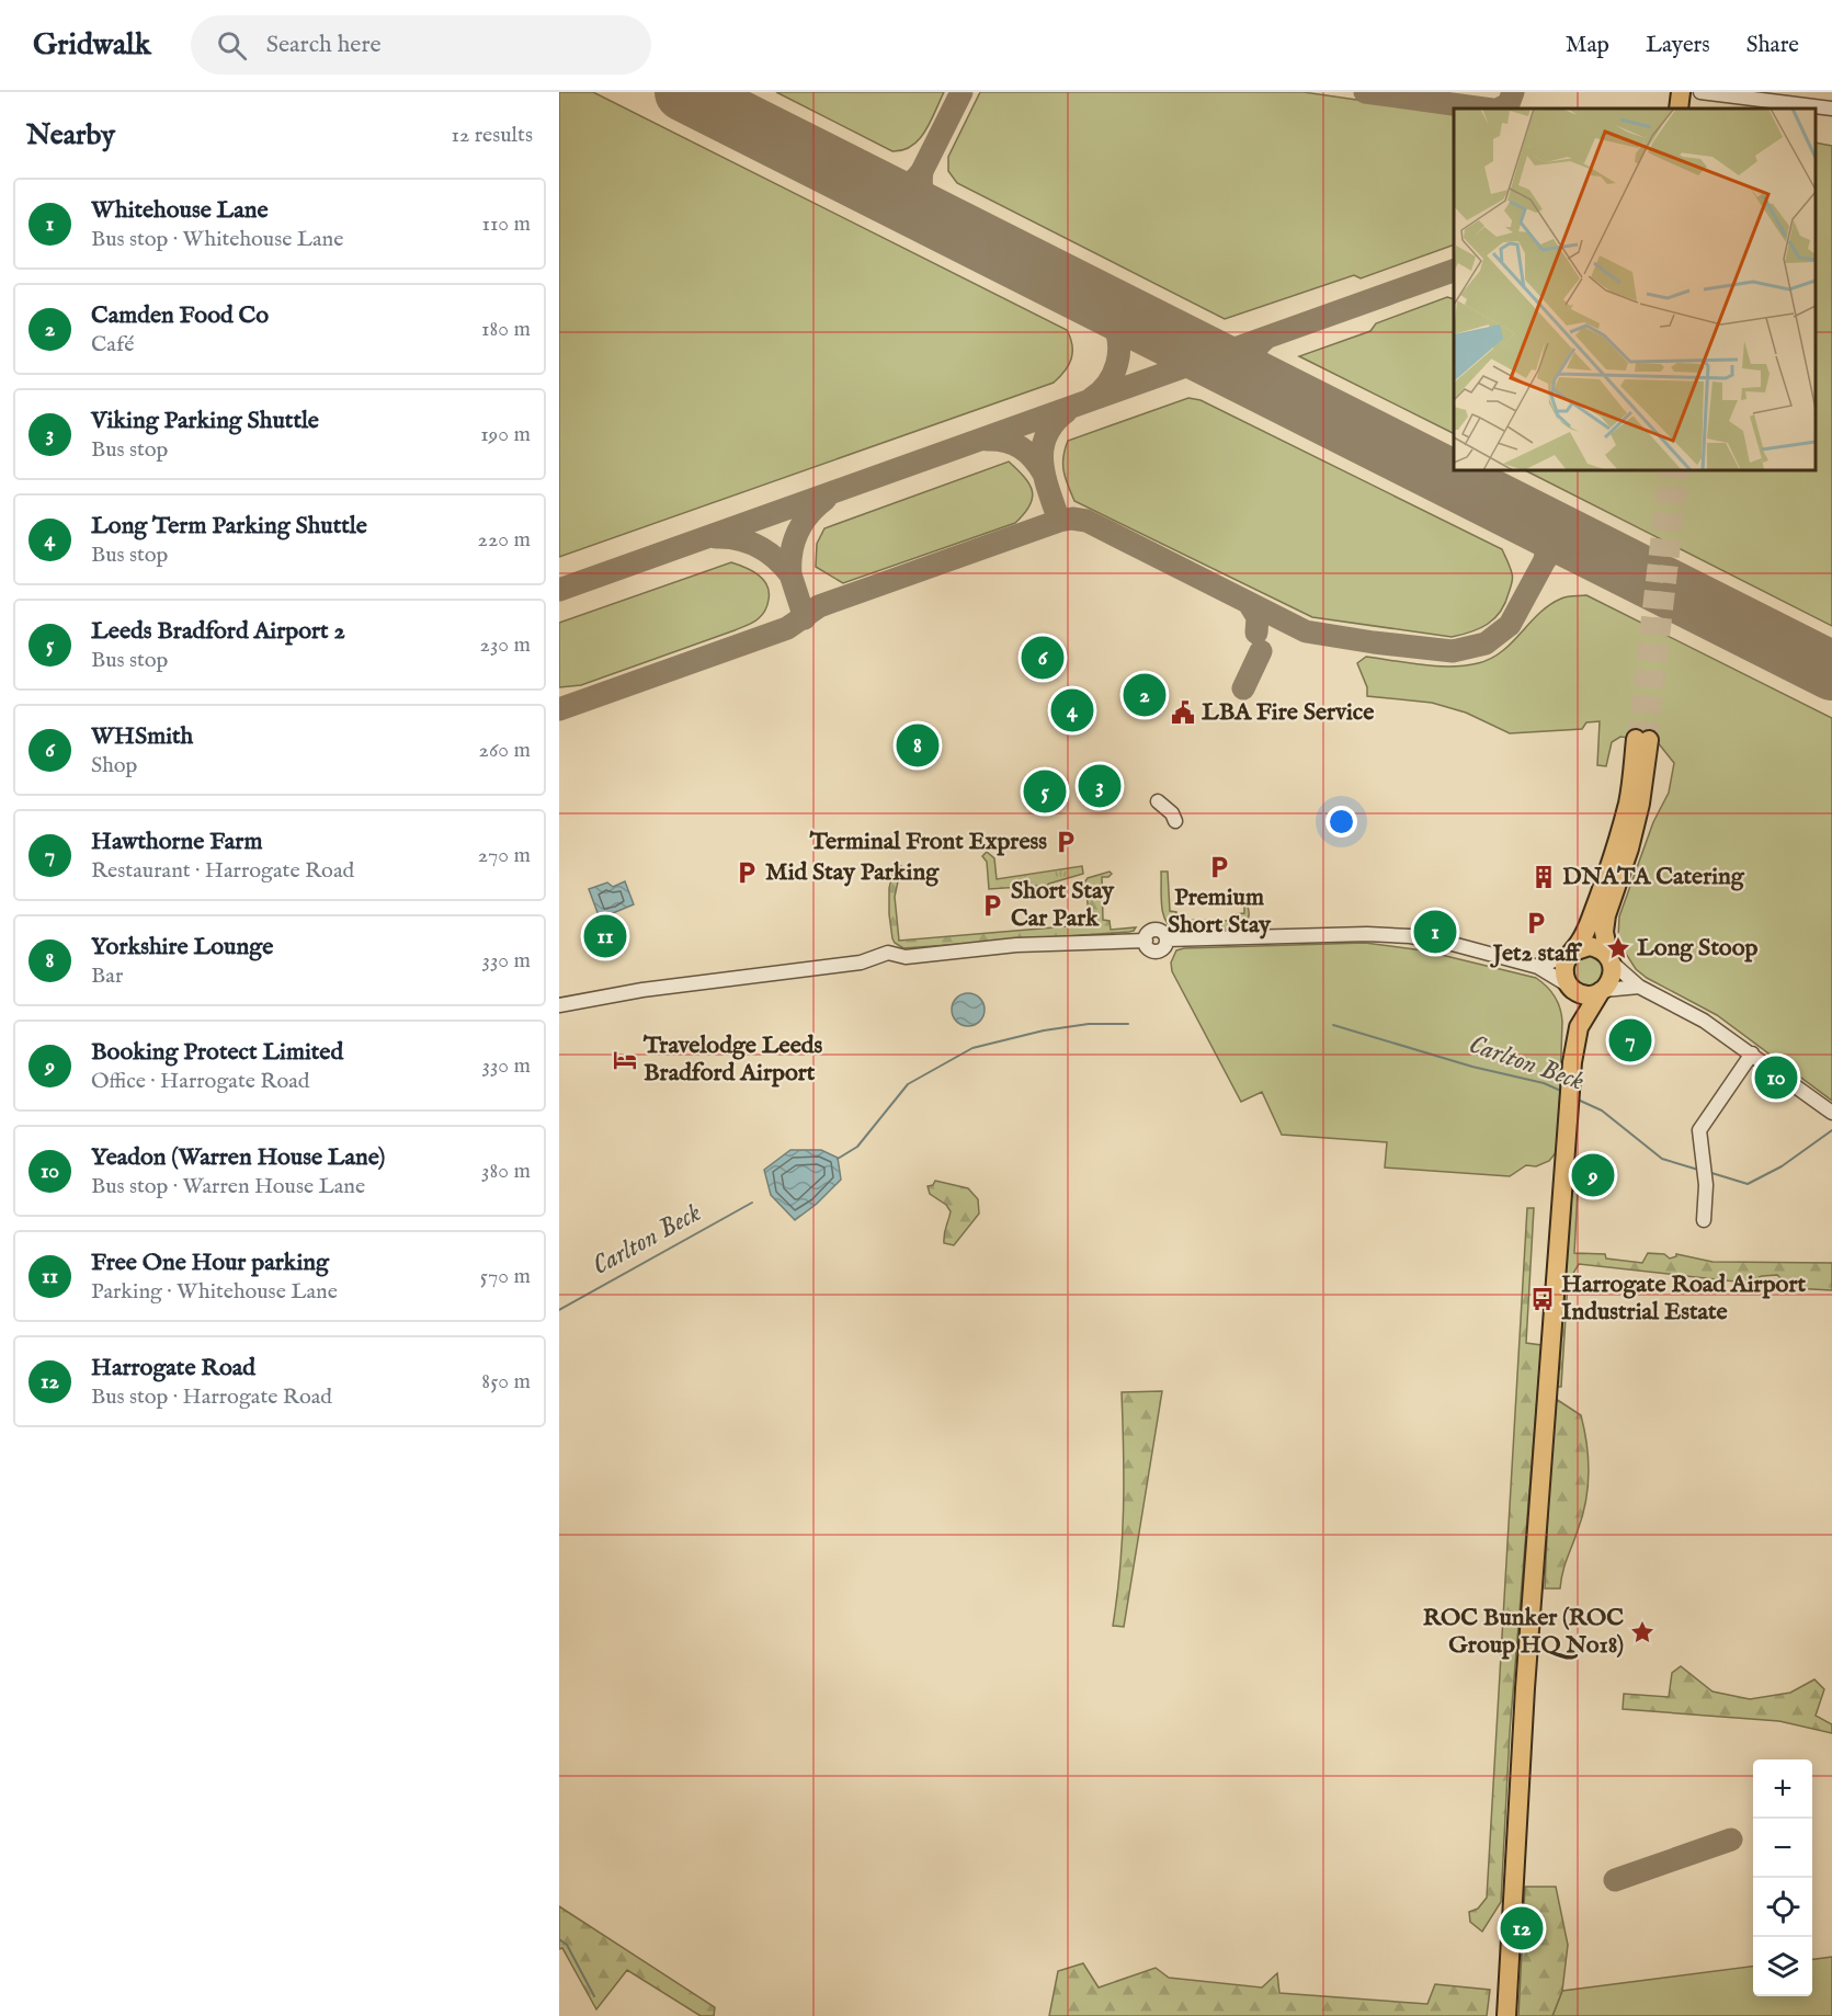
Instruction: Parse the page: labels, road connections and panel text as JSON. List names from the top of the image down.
{
  "water": ["Carlton Beck"],
  "places": {
    "public building": ["LBA Fire Service"],
    "parking": [
      "Terminal Front Express",
      "Premium Short Stay",
      "Mid Stay Parking",
      "Short Stay Car Park",
      "Jet2 staff"
    ],
    "building": ["DNATA Catering"],
    "place": ["Long Stoop", "ROC Bunker (ROC Group HQ No18)"],
    "hotel": ["Travelodge Leeds Bradford Airport"],
    "bus stop": ["Harrogate Road Airport Industrial Estate"]
  },
  "page": {
    "header": "Gridwalk",
    "search": "Search here",
    "nav": ["Map", "Layers", "Share"],
    "heading": ["Nearby", "12 results"],
    "list": [
      {
        "mark": "1",
        "name": "Whitehouse Lane",
        "note": "Bus stop · Whitehouse Lane",
        "value": "110 m"
      },
      {
        "mark": "2",
        "name": "Camden Food Co",
        "note": "Café",
        "value": "180 m"
      },
      {
        "mark": "3",
        "name": "Viking Parking Shuttle",
        "note": "Bus stop",
        "value": "190 m"
      },
      {
        "mark": "4",
        "name": "Long Term Parking Shuttle",
        "note": "Bus stop",
        "value": "220 m"
      },
      {
        "mark": "5",
        "name": "Leeds Bradford Airport 2",
        "note": "Bus stop",
        "value": "230 m"
      },
      {
        "mark": "6",
        "name": "WHSmith",
        "note": "Shop",
        "value": "260 m"
      },
      {
        "mark": "7",
        "name": "Hawthorne Farm",
        "note": "Restaurant · Harrogate Road",
        "value": "270 m"
      },
      {
        "mark": "8",
        "name": "Yorkshire Lounge",
        "note": "Bar",
        "value": "330 m"
      },
      {
        "mark": "9",
        "name": "Booking Protect Limited",
        "note": "Office · Harrogate Road",
        "value": "330 m"
      },
      {
        "mark": "10",
        "name": "Yeadon (Warren House Lane)",
        "note": "Bus stop · Warren House Lane",
        "value": "380 m"
      },
      {
        "mark": "11",
        "name": "Free One Hour parking",
        "note": "Parking · Whitehouse Lane",
        "value": "570 m"
      },
      {
        "mark": "12",
        "name": "Harrogate Road",
        "note": "Bus stop · Harrogate Road",
        "value": "850 m"
      }
    ],
    "pins": [
      "6",
      "2",
      "4",
      "8",
      "3",
      "5",
      "1",
      "11",
      "7",
      "10",
      "9",
      "12"
    ],
    "map_buttons": ["+", "−"]
  }
}
